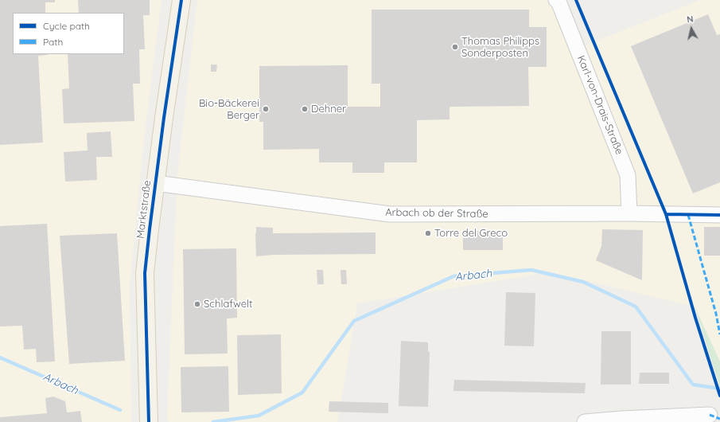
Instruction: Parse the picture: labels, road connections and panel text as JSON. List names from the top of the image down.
{
  "streets": {
    "main road": ["Marktstraße"],
    "street": ["Karl-von-Drais-Straße", "Arbach ob der Straße"]
  },
  "crossings": [
    ["Karl-von-Drais-Straße", "Arbach ob der Straße"],
    ["Marktstraße", "Arbach ob der Straße"]
  ],
  "water": ["Arbach"],
  "places": [
    "Thomas Philipps Sonderposten",
    "Bio-Bäckerei Berger",
    "Dehner",
    "Torre del Greco",
    "Schlafwelt"
  ],
  "legend": ["Cycle path", "Path"],
  "north": "top"
}
